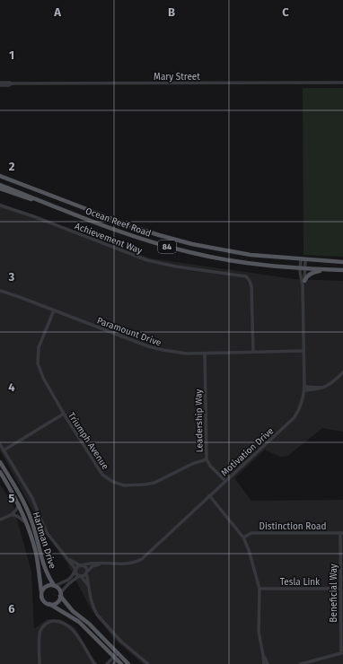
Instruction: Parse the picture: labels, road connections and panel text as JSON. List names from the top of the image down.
{
  "streets": {
    "main road": ["Ocean Reef Road", "84", "Hartman Drive"],
    "street": [
      "Mary Street",
      "Achievement Way",
      "Paramount Drive",
      "Leadership Way",
      "Triumph Avenue",
      "Motivation Drive",
      "Distinction Road",
      "Tesla Link",
      "Beneficial Way"
    ]
  },
  "crossings": [
    ["Ocean Reef Road", "Motivation Drive"],
    ["Achievement Way", "Paramount Drive"],
    ["Paramount Drive", "Leadership Way"],
    ["Paramount Drive", "Triumph Avenue"],
    ["Paramount Drive", "Motivation Drive"],
    ["Leadership Way", "Triumph Avenue"],
    ["Leadership Way", "Motivation Drive"],
    ["Distinction Road", "Beneficial Way"],
    ["Tesla Link", "Beneficial Way"]
  ],
  "grid": {
    "columns": ["A", "B", "C"],
    "rows": [
      "1",
      "2",
      "3",
      "4",
      "5",
      "6"
    ]
  }
}
